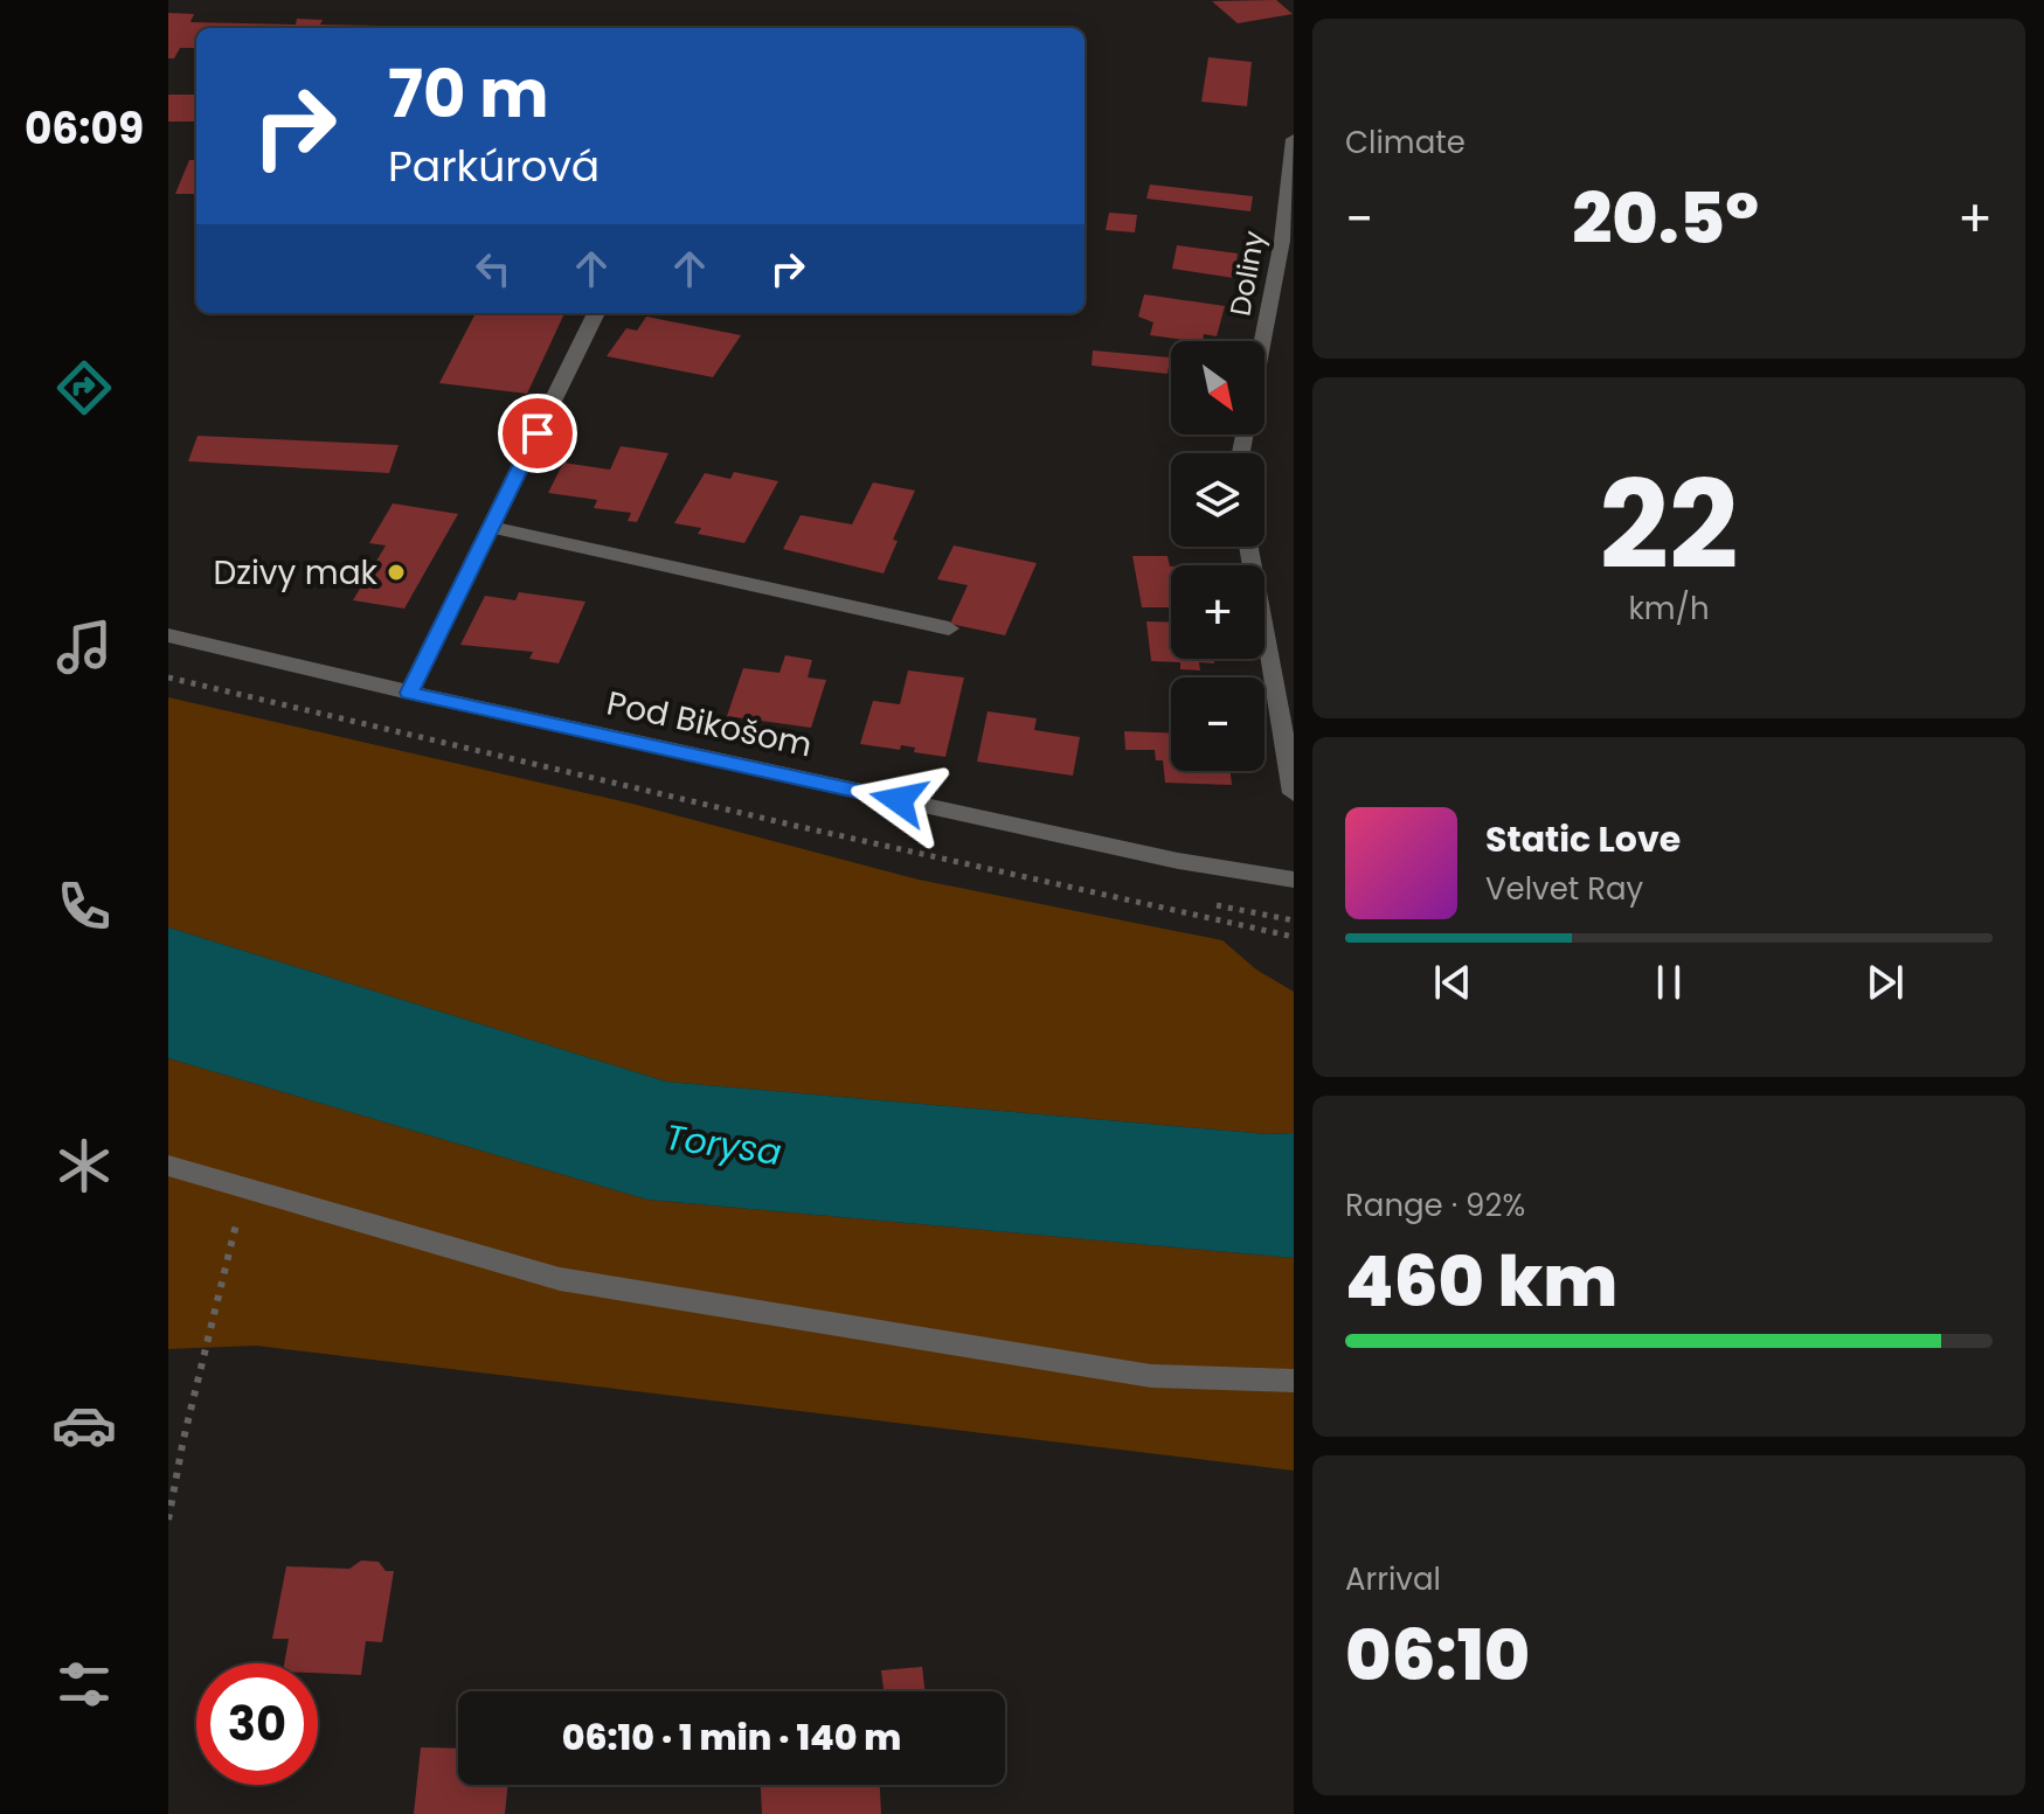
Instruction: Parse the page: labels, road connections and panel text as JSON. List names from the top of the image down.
{
  "streets": {
    "street": ["Doliny", "Pod Bikošom"]
  },
  "water": ["Torysa"],
  "places": ["Dzivy mak"],
  "north": "bottom right",
  "page": {
    "tabs": "06:09",
    "tile": [
      "Climate",
      ["22", "km/h"],
      ["Range · 92%", "460 km"],
      ["Arrival", "06:10"]
    ],
    "turn": ["70 m", "Parkúrová"],
    "heat": ["−", "20.5°", "+"],
    "map_buttons": ["+", "−"],
    "song": ["Static Love", "Velvet Ray"],
    "limit": "30",
    "trip": "06:10 · 1 min · 140 m"
  }
}
